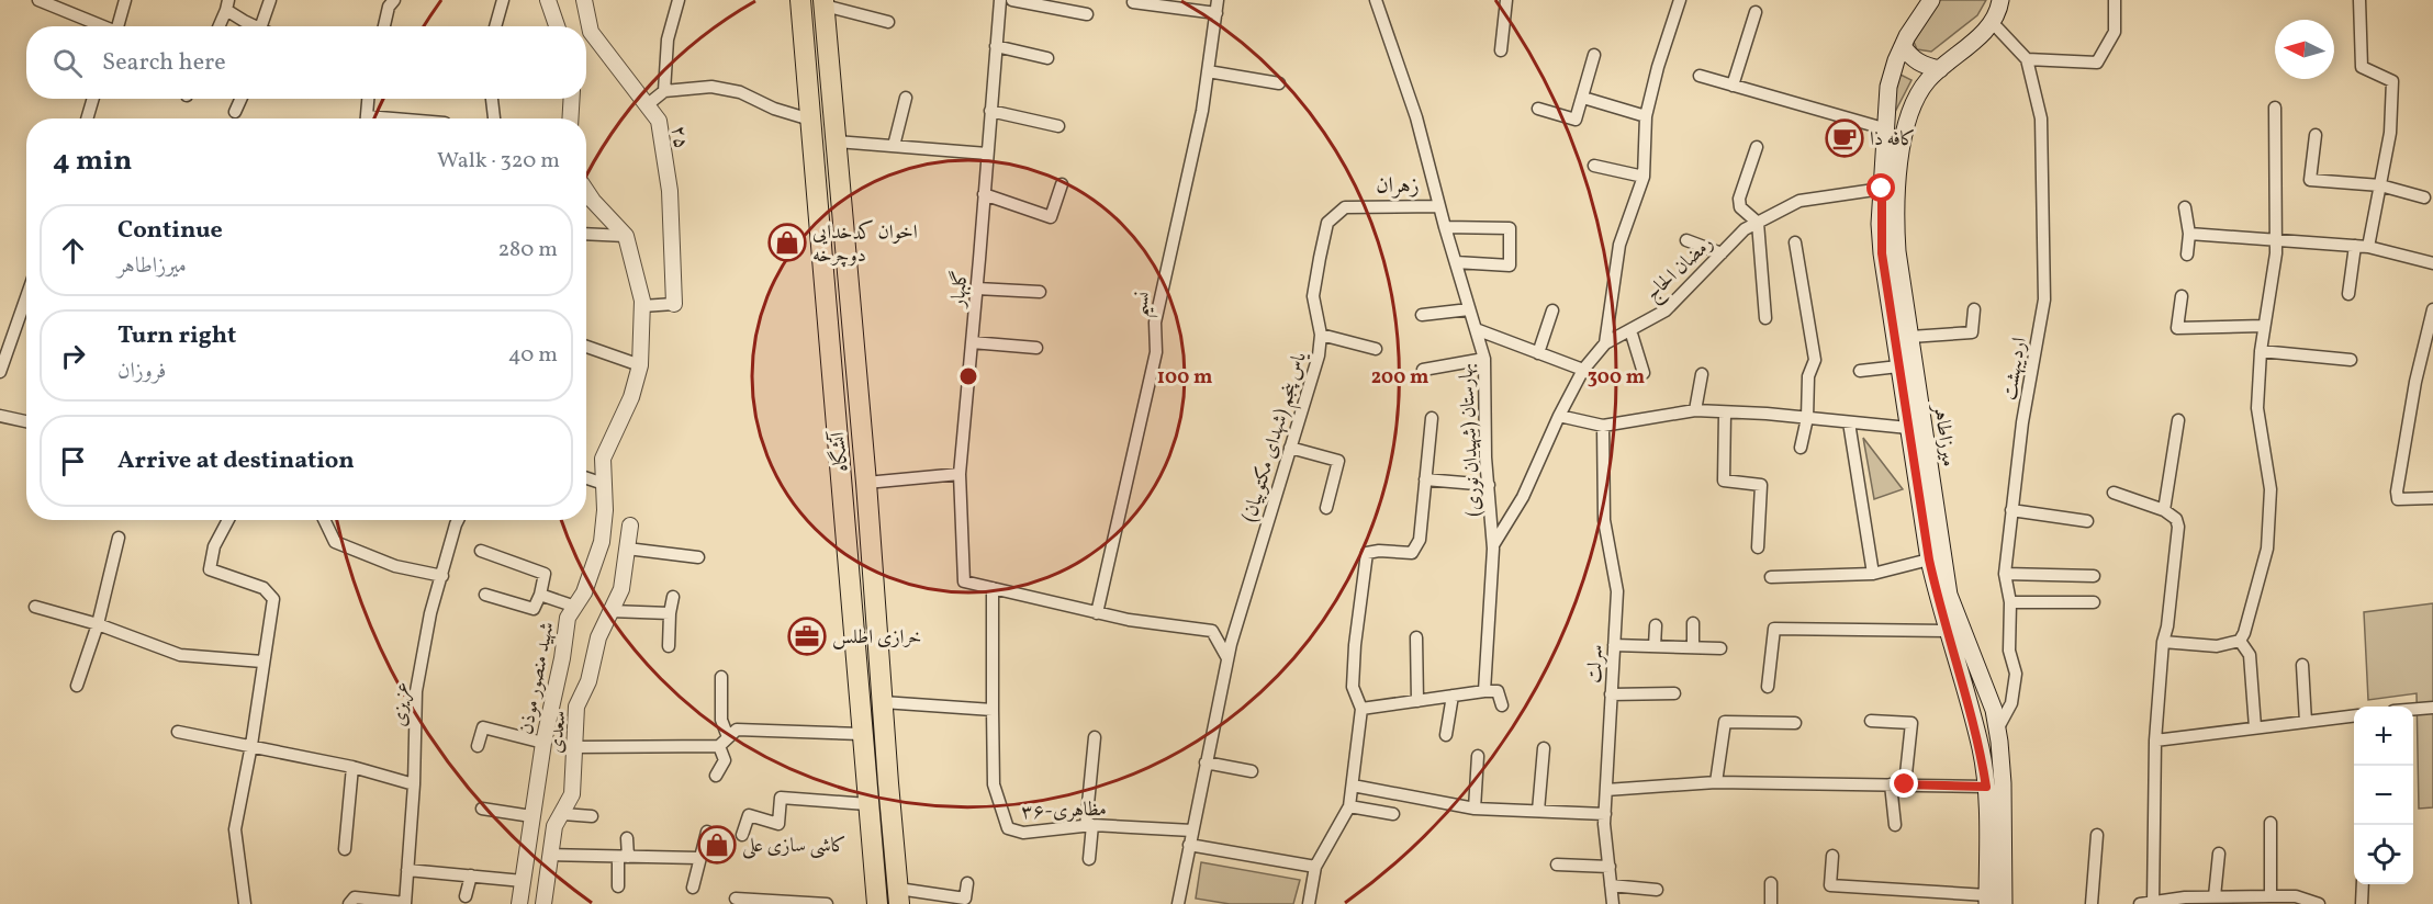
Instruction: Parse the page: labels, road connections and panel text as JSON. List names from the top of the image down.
{
  "streets": {
    "main road": ["میرزاطاهر", "آتشگاه"],
    "street": [
      "۲۵",
      "رمضان الحاج",
      "گلبهار",
      "نسیم",
      "اردیبهشت",
      "یاس پنجم (شهدای مکتوبیان)",
      "بهارستان (شهیدان نوری)",
      "سرلت",
      "شهید منصور موذن",
      "عزیزی",
      "سعدی",
      "۳۶-مظاهری"
    ]
  },
  "crossings": [
    ["رمضان الحاج", "میرزاطاهر"],
    ["رمضان الحاج", "بهارستان (شهیدان نوری)"],
    ["اردیبهشت", "میرزاطاهر"],
    ["یاس پنجم (شهدای مکتوبیان)", "بهارستان (شهیدان نوری)"],
    ["یاس پنجم (شهدای مکتوبیان)", "۳۶-مظاهری"]
  ],
  "districts": ["زهران"],
  "places": {
    "cafe": ["کافه دا"],
    "shop": ["اخوان کدخدایی دوچرخه", "کاشی سازی علی"],
    "office": ["خرازی اطلس"]
  },
  "north": "left",
  "page": {
    "search": "Search here",
    "heading": ["4 min", "Walk · 320 m"],
    "list": [
      ["Continue", "میرزاطاهر", "280 m"],
      ["Turn right", "فروزان", "40 m"],
      "Arrive at destination"
    ],
    "map_buttons": ["+", "−"]
  },
  "rings": ["100 m", "200 m", "300 m"]
}
